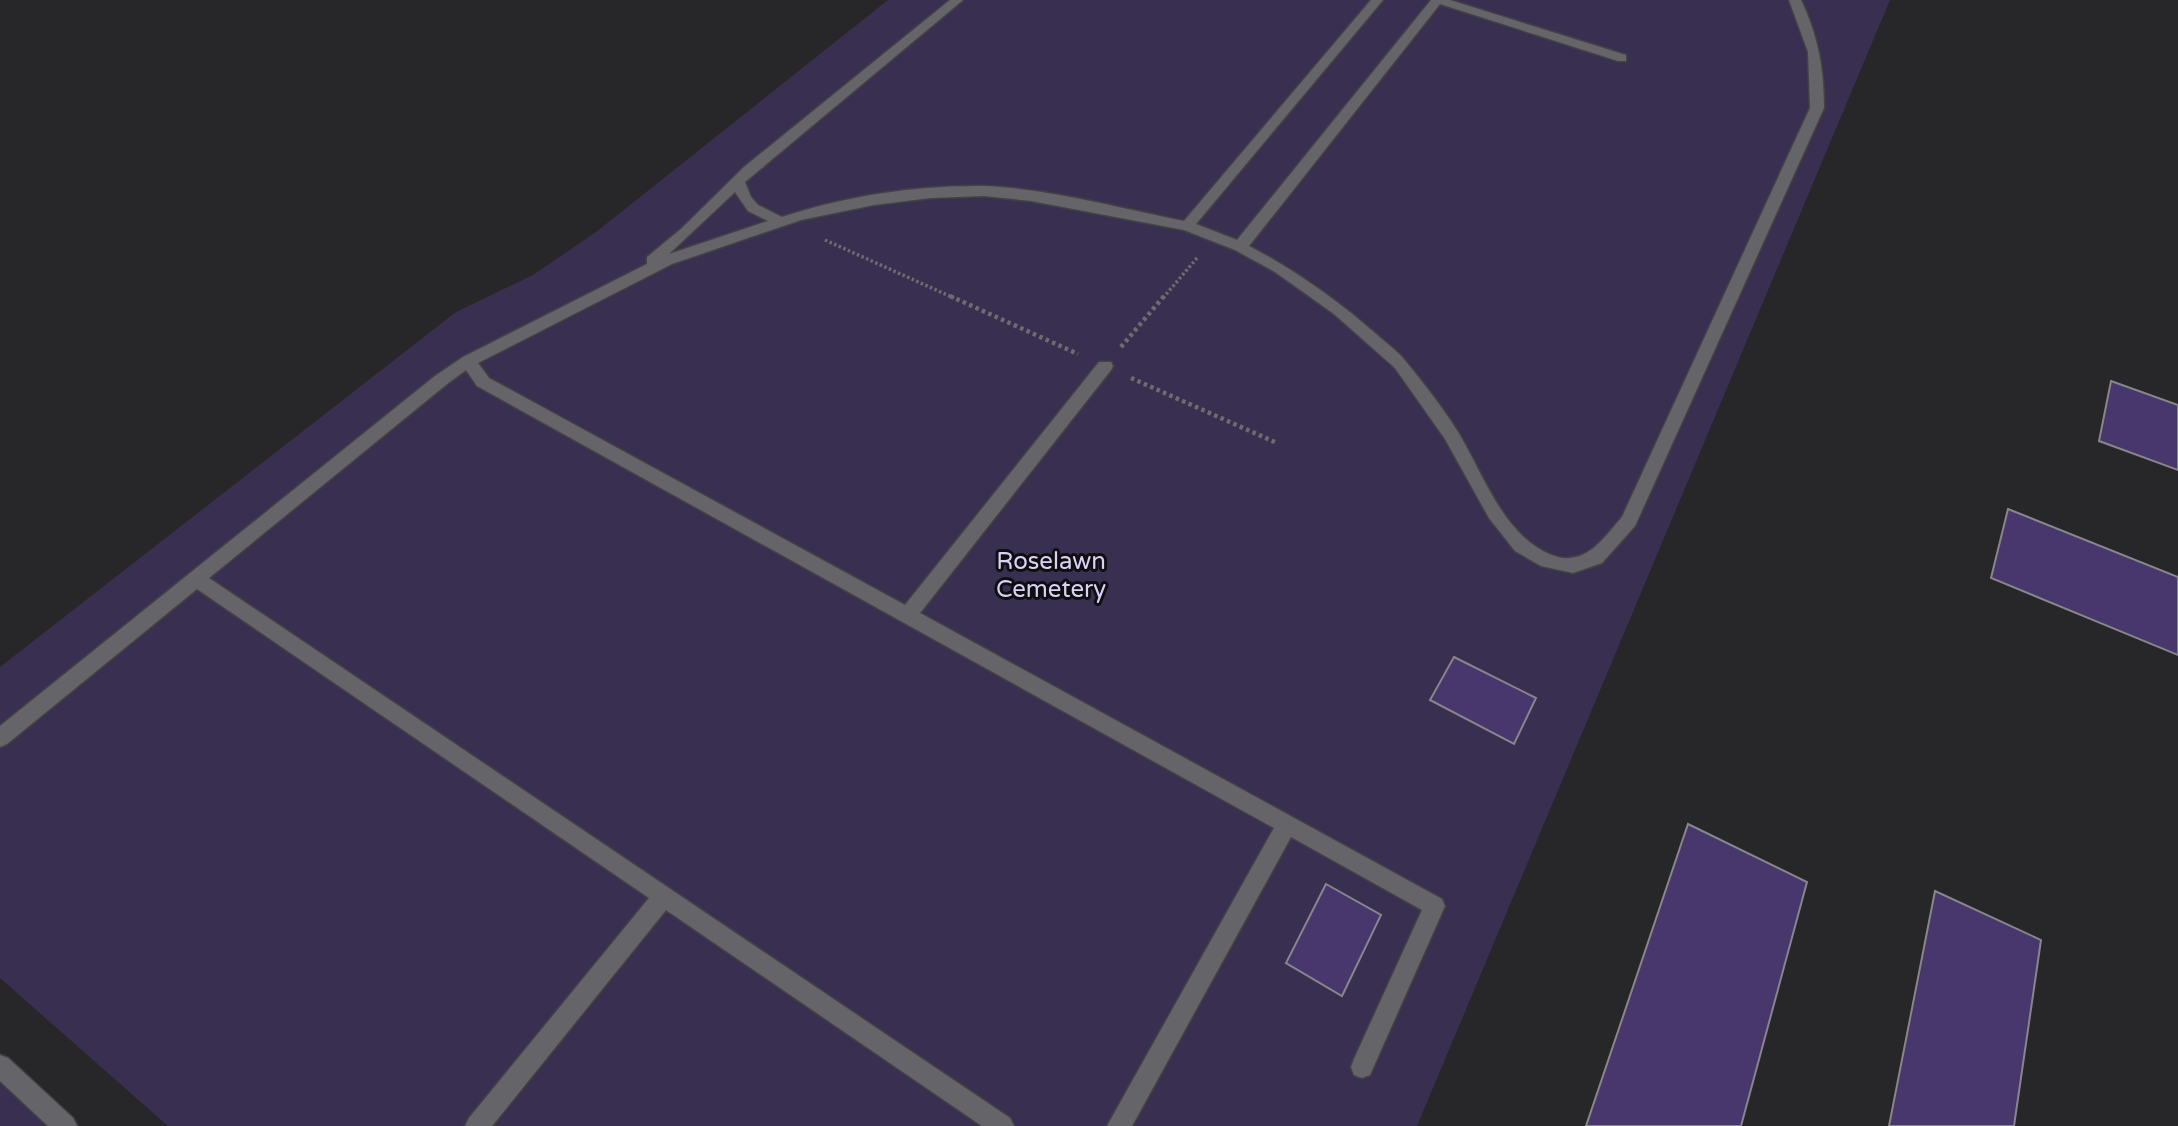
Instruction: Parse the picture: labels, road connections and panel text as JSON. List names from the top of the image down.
{
  "parks": ["Roselawn Cemetery"]
}
